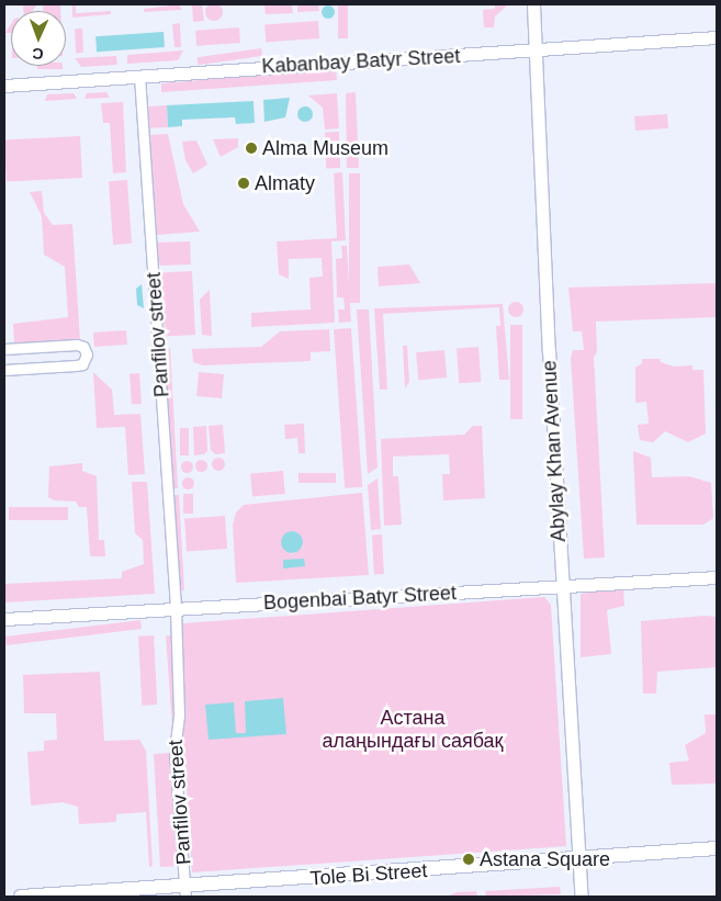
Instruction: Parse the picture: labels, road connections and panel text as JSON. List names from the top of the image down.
{
  "streets": {
    "main road": ["Tole Bi Street"],
    "street": [
      "Kabanbay Batyr Street",
      "Panfilov street",
      "Abylay Khan Avenue",
      "Bogenbai Batyr Street"
    ]
  },
  "crossings": [
    ["Kabanbay Batyr Street", "Panfilov street"],
    ["Kabanbay Batyr Street", "Abylay Khan Avenue"],
    ["Panfilov street", "Bogenbai Batyr Street"],
    ["Panfilov street", "Tole Bi Street"],
    ["Abylay Khan Avenue", "Bogenbai Batyr Street"],
    ["Abylay Khan Avenue", "Tole Bi Street"]
  ],
  "parks": ["Астана алаңындағы саябақ"],
  "places": ["Alma Museum", "Almaty", "Astana Square"],
  "north": "bottom"
}
